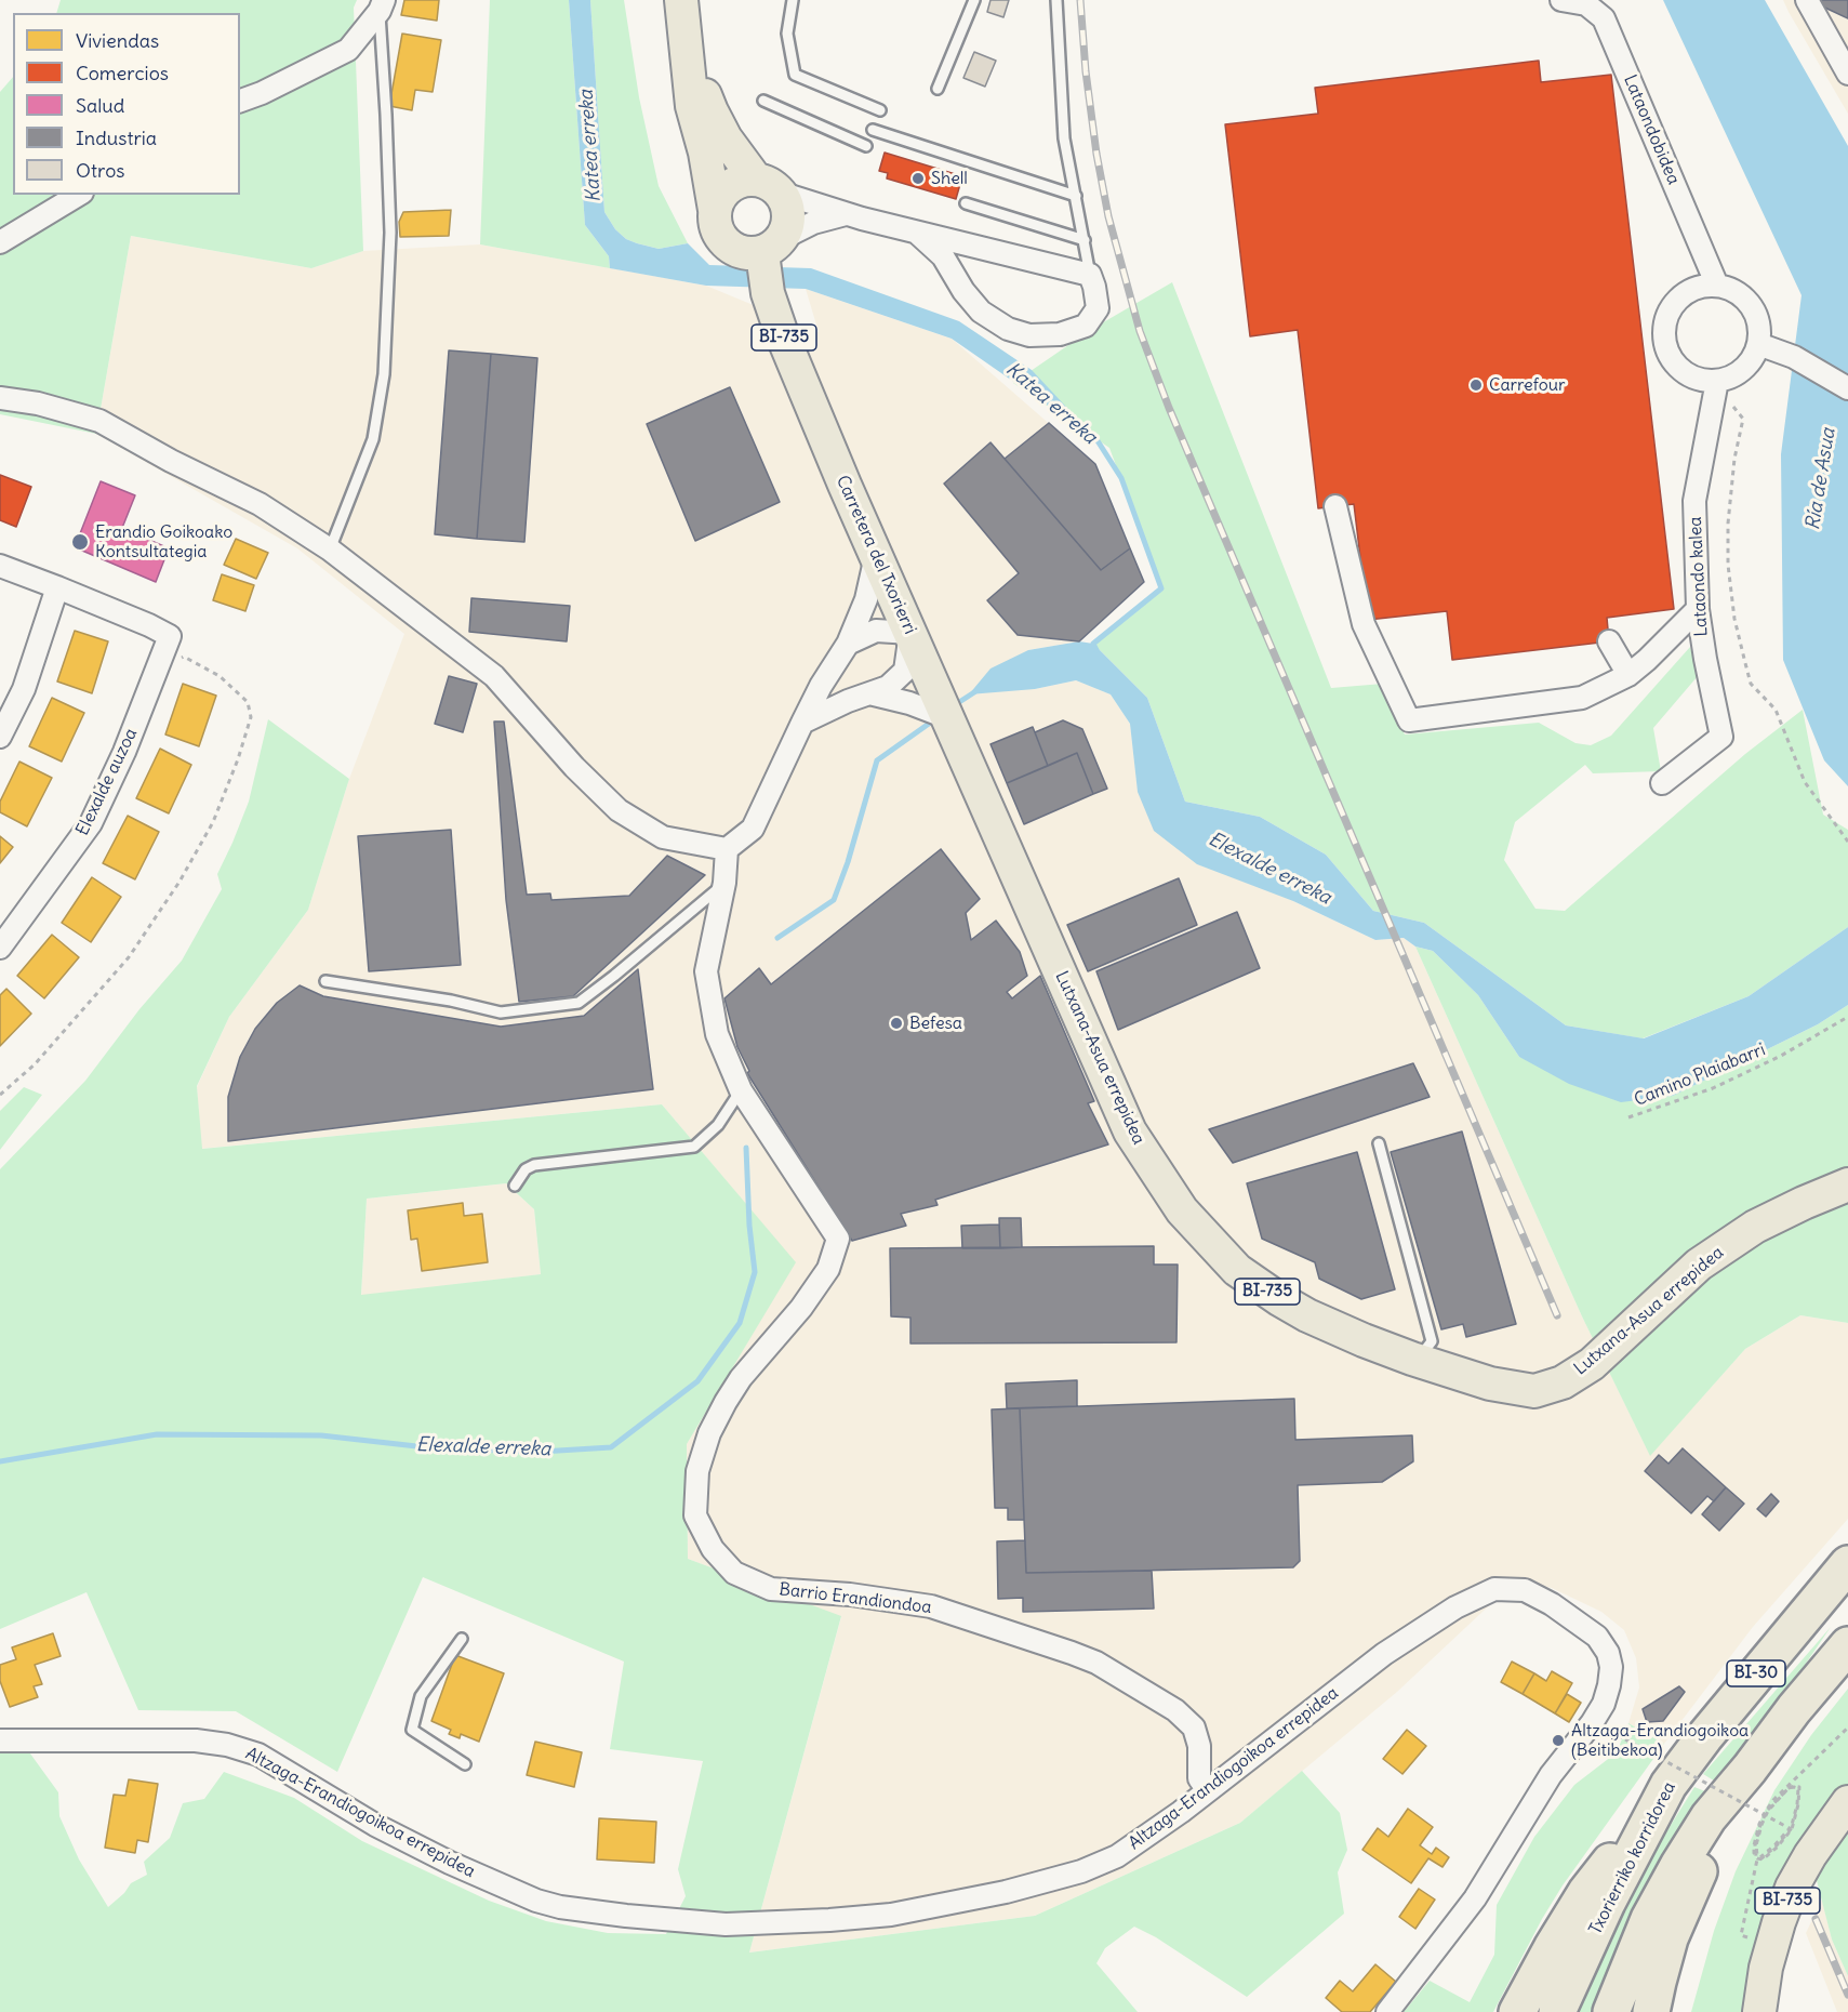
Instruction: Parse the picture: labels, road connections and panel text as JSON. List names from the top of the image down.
{
  "streets": {
    "highway": ["BI-30", "Txorierriko korridorea"],
    "main road": ["BI-735", "Carretera del Txorierri", "Lutxana-Asua errepidea"],
    "street": [
      "Lataondobidea",
      "Lataondo kalea",
      "Elexalde auzoa",
      "Barrio Erandiondoa",
      "Altzaga-Erandiogoikoa errepidea"
    ],
    "path": ["Camino Plaiabarri"]
  },
  "crossings": [
    ["Lataondobidea", "Lataondo kalea"],
    ["Carretera del Txorierri", "Lutxana-Asua errepidea"],
    ["Barrio Erandiondoa", "Altzaga-Erandiogoikoa errepidea"]
  ],
  "water": ["Katea erreka", "Ría de Asua", "Elexalde erreka"],
  "places": [
    "Shell",
    "Carrefour",
    "Erandio Goikoako Kontsultategia",
    "Befesa",
    "Altzaga-Erandiogoikoa (Beitibekoa)"
  ],
  "legend": [
    "Viviendas",
    "Comercios",
    "Salud",
    "Industria",
    "Otros"
  ]
}
